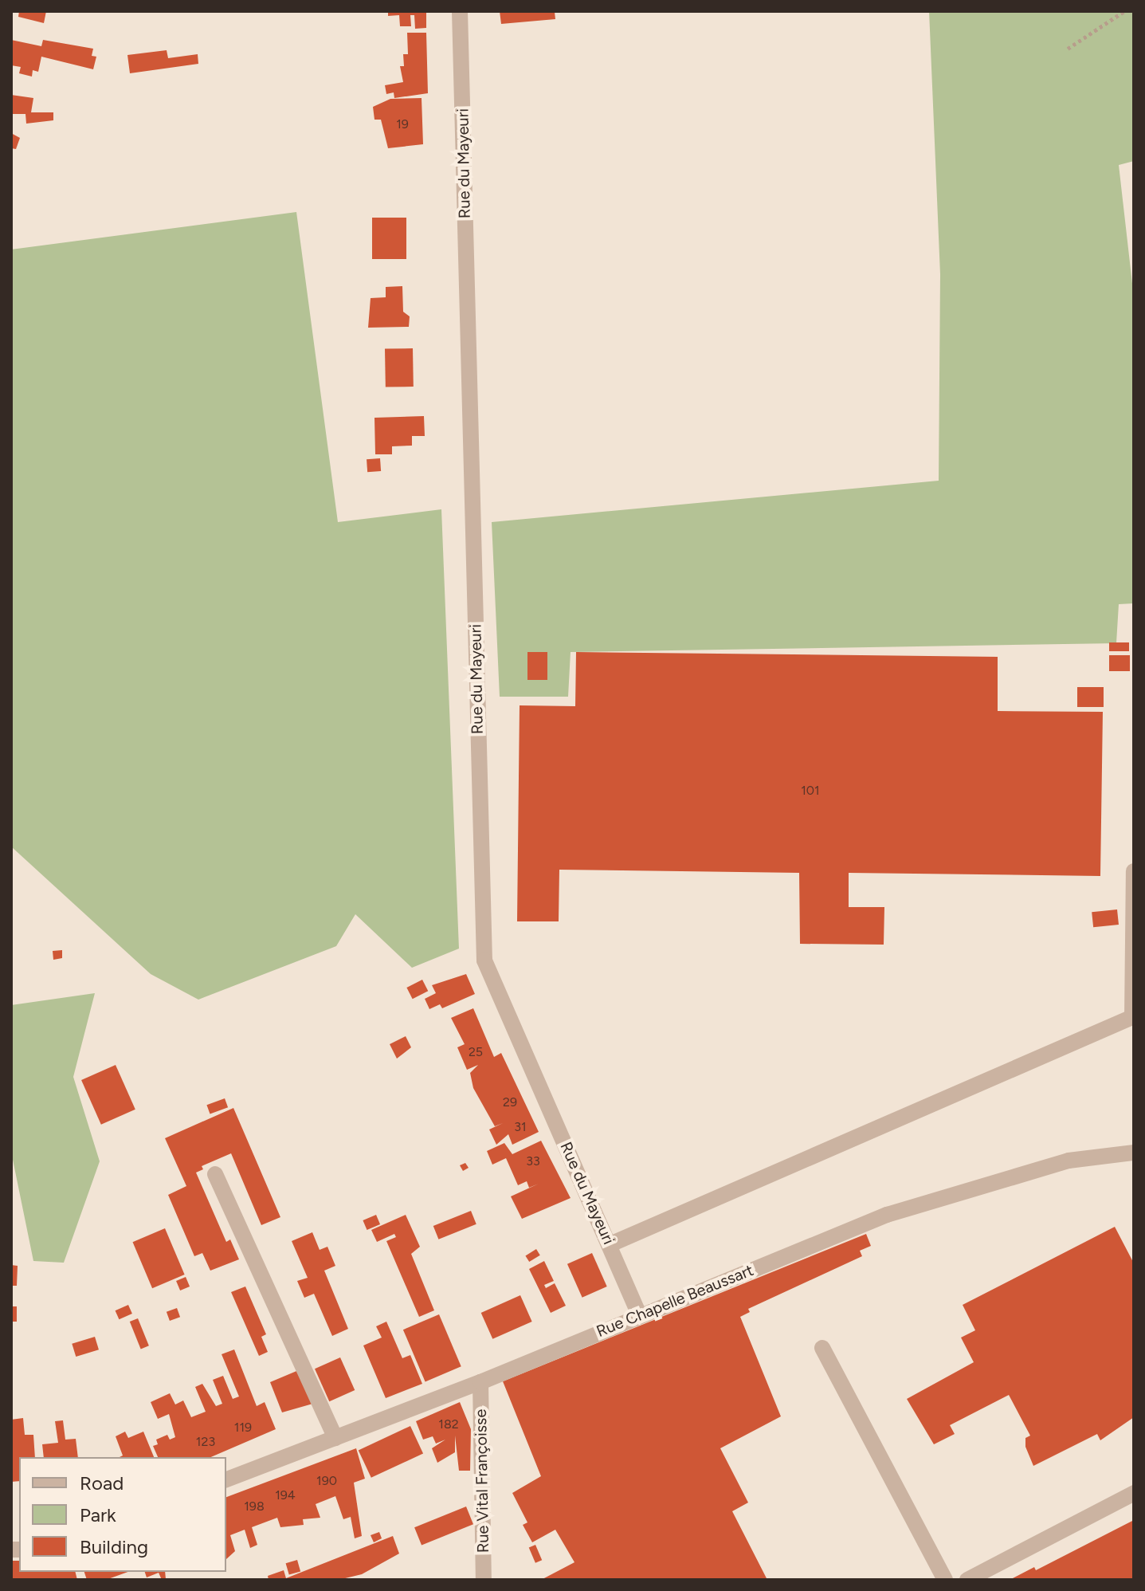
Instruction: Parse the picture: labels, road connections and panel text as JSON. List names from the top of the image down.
{
  "streets": {
    "street": ["Rue du Mayeuri", "Rue Chapelle Beaussart", "Rue Vital Françoisse"]
  },
  "crossings": [
    ["Rue du Mayeuri", "Rue Chapelle Beaussart"],
    ["Rue Chapelle Beaussart", "Rue Vital Françoisse"]
  ],
  "house_numbers": [
    "19",
    "101",
    "25",
    "29",
    "31",
    "33",
    "182",
    "119",
    "123",
    "190",
    "194",
    "198"
  ],
  "legend": ["Road", "Park", "Building"]
}
